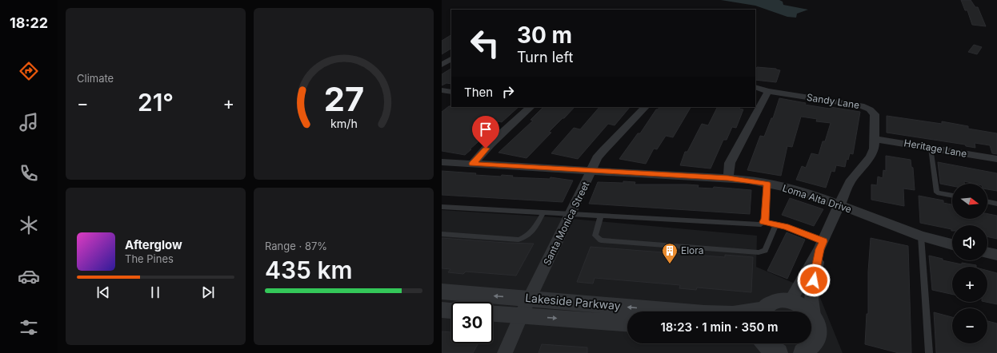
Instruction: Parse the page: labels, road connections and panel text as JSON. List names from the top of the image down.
{
  "streets": {
    "street": [
      "Sandy Lane",
      "Heritage Lane",
      "Loma Alta Drive",
      "Santa Monica Street",
      "Lakeside Parkway"
    ]
  },
  "crossings": [
    ["Sandy Lane", "Heritage Lane"],
    ["Sandy Lane", "Loma Alta Drive"],
    ["Loma Alta Drive", "Santa Monica Street"],
    ["Santa Monica Street", "Lakeside Parkway"]
  ],
  "places": {
    "building": ["Elora"]
  },
  "north": "right",
  "page": {
    "tabs": "18:22",
    "tile": [
      "Climate",
      ["Range · 87%", "435 km"]
    ],
    "turn": ["30 m", "Turn left"],
    "then": "Then",
    "heat": ["−", "21°", "+"],
    "map_buttons": ["+", "−"],
    "song": ["Afterglow", "The Pines"],
    "limit": "30",
    "trip": "18:23 · 1 min · 350 m",
    "gauge": ["27", "km/h"]
  }
}
